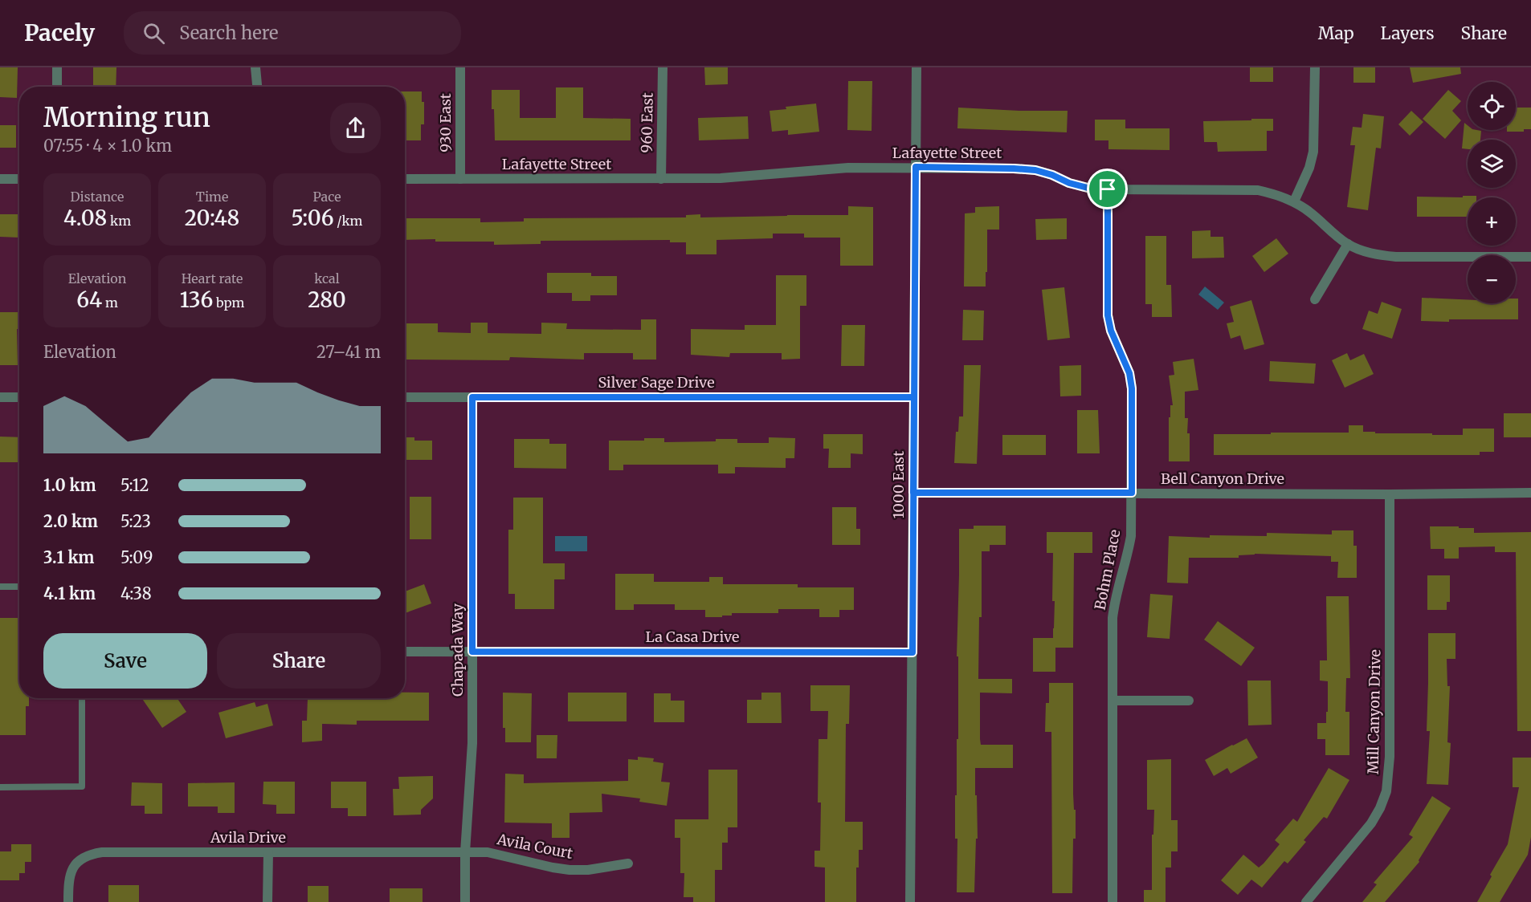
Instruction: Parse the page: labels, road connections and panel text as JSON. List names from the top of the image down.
{
  "streets": {
    "street": [
      "930 East",
      "960 East",
      "Lafayette Street",
      "Silver Sage Drive",
      "Bell Canyon Drive",
      "1000 East",
      "Bohm Place",
      "La Casa Drive",
      "Chapada Way",
      "Mill Canyon Drive",
      "Avila Drive",
      "Avila Court"
    ]
  },
  "crossings": [
    ["930 East", "Lafayette Street"],
    ["960 East", "Lafayette Street"],
    ["Lafayette Street", "1000 East"],
    ["Lafayette Street", "Bohm Place"],
    ["Silver Sage Drive", "1000 East"],
    ["Silver Sage Drive", "Chapada Way"],
    ["Bell Canyon Drive", "1000 East"],
    ["Bell Canyon Drive", "Bohm Place"],
    ["Bell Canyon Drive", "Mill Canyon Drive"],
    ["1000 East", "La Casa Drive"],
    ["La Casa Drive", "Chapada Way"],
    ["Chapada Way", "Avila Drive"],
    ["Chapada Way", "Avila Court"],
    ["Avila Drive", "Avila Court"]
  ],
  "page": {
    "header": "Pacely",
    "search": "Search here",
    "nav": ["Map", "Layers", "Share"],
    "map_buttons": ["+", "−"],
    "heading": ["Morning run", "07:55 · 4 × 1.0 km"],
    "stats": [
      ["Distance", "4.08 km"],
      ["Time", "20:48"],
      ["Pace", "5:06 /km"],
      ["Elevation", "64 m"],
      ["Heart rate", "136 bpm"],
      ["kcal", "280"]
    ],
    "chart": ["Elevation", "27–41 m"],
    "list": [
      {
        "name": "1.0 km",
        "note": "5:12"
      },
      {
        "name": "2.0 km",
        "note": "5:23"
      },
      {
        "name": "3.1 km",
        "note": "5:09"
      },
      {
        "name": "4.1 km",
        "note": "4:38"
      }
    ],
    "buttons": ["Save", "Share"]
  }
}
